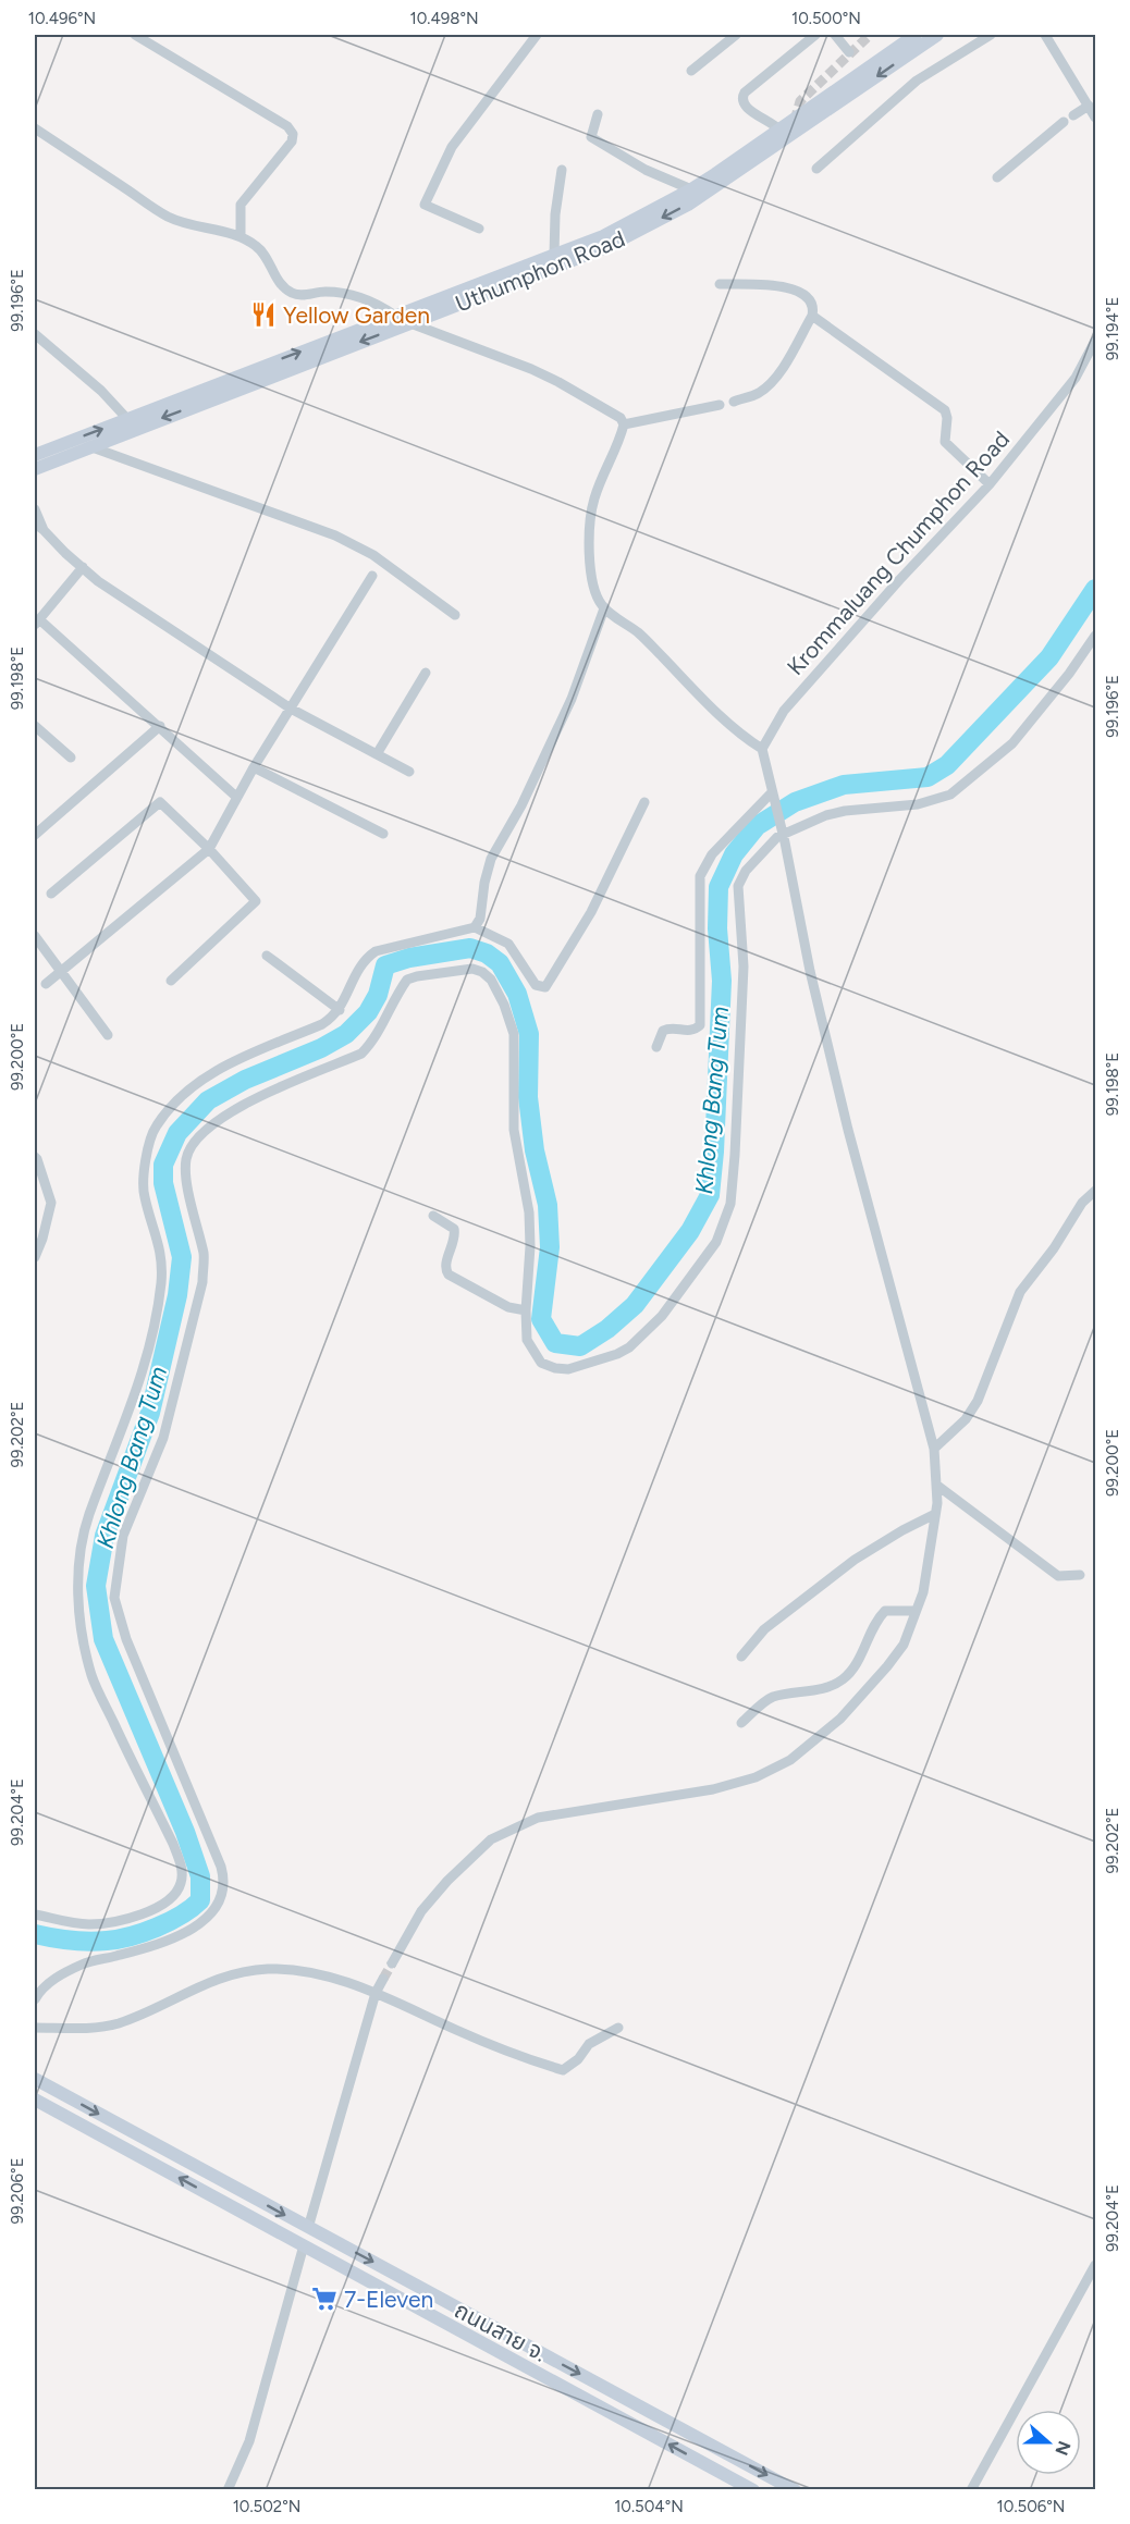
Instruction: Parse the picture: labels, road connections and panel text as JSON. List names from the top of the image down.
{
  "streets": {
    "street": ["Uthumphon Road", "Krommaluang Chumphon Road", "ถนนสาย จ."]
  },
  "water": ["Khlong Bang Tum"],
  "places": {
    "restaurant": ["Yellow Garden"],
    "supermarket": ["7-Eleven"]
  },
  "north": "right",
  "coordinates": [
    "10.496°N",
    "10.498°N",
    "10.500°N",
    "99.196°E",
    "99.194°E",
    "99.198°E",
    "99.200°E",
    "99.202°E",
    "99.204°E",
    "99.206°E",
    "10.502°N",
    "10.504°N",
    "10.506°N"
  ]
}
